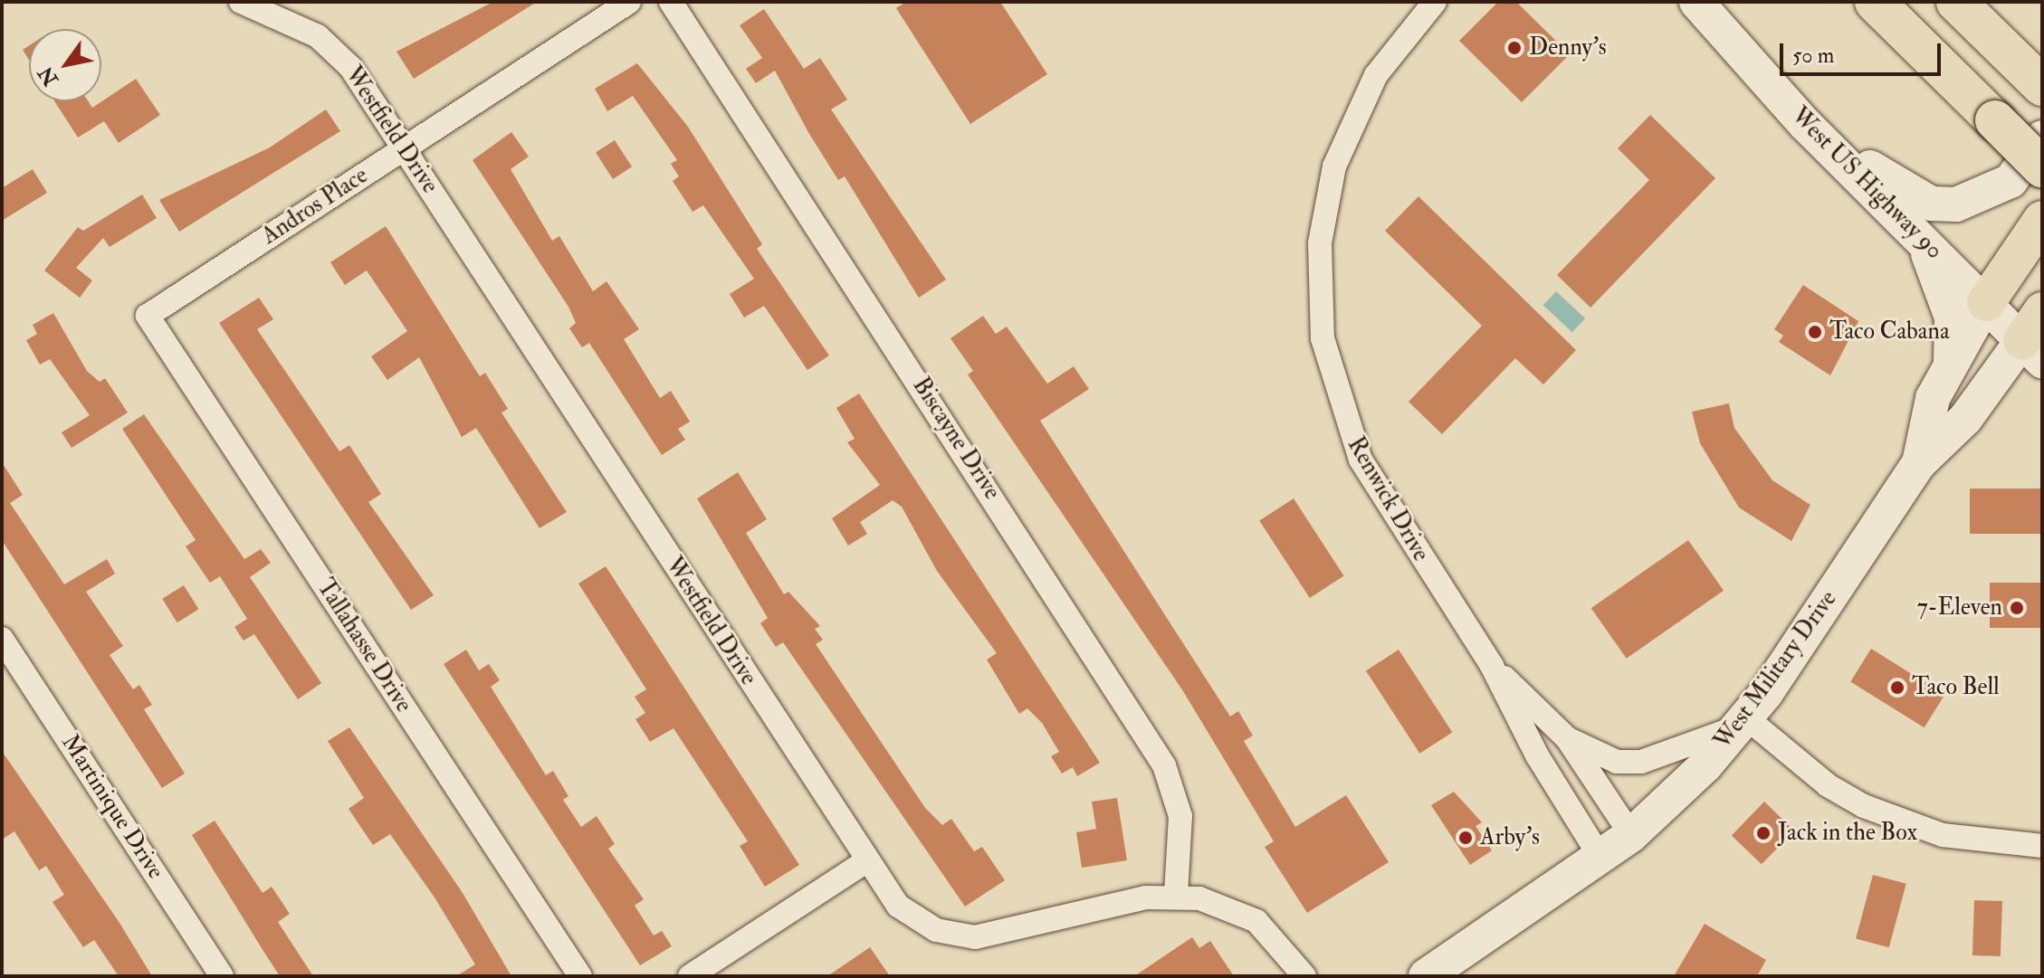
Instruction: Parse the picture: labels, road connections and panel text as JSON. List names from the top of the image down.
{
  "streets": {
    "main road": ["West US Highway 90", "West Military Drive"],
    "street": [
      "Westfield Drive",
      "Andros Place",
      "Biscayne Drive",
      "Renwick Drive",
      "Tallahasse Drive",
      "Martinique Drive"
    ]
  },
  "crossings": [
    ["Westfield Drive", "Andros Place"],
    ["Westfield Drive", "Biscayne Drive"],
    ["West US Highway 90", "West Military Drive"],
    ["Andros Place", "Tallahasse Drive"],
    ["Renwick Drive", "West Military Drive"]
  ],
  "places": [
    "Denny's",
    "Taco Cabana",
    "7-Eleven",
    "Taco Bell",
    "Jack in the Box",
    "Arby's"
  ],
  "scale_bar": "50 m",
  "north": "bottom left"
}
